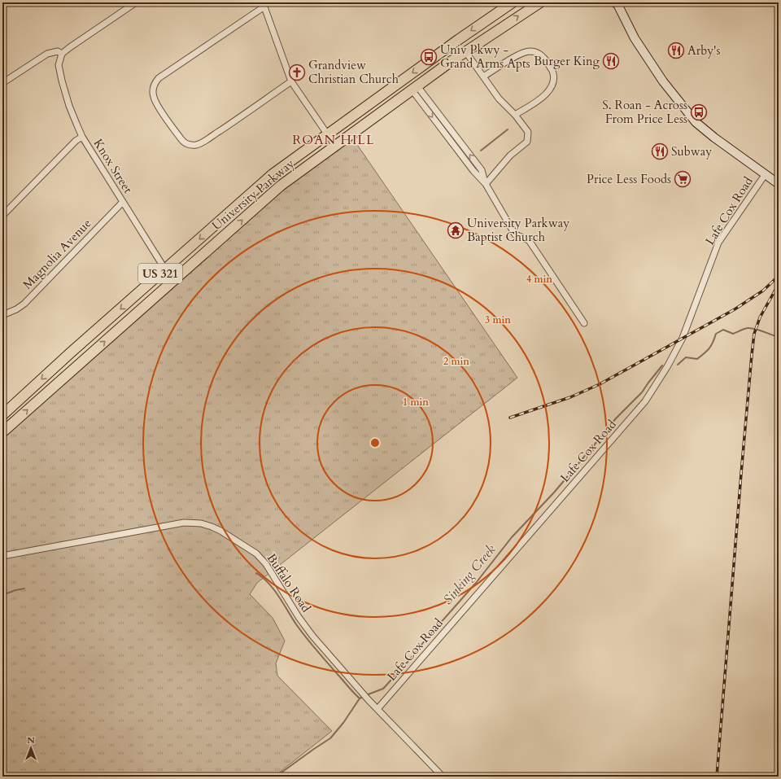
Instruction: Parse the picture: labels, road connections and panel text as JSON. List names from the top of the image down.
{
  "streets": {
    "highway": ["University Parkway", "US 321"],
    "street": [
      "Knox Street",
      "Lafe Cox Road",
      "Magnolia Avenue",
      "Buffalo Road"
    ]
  },
  "crossings": [
    ["Knox Street", "University Parkway"],
    ["Knox Street", "Magnolia Avenue"],
    ["Lafe Cox Road", "Buffalo Road"]
  ],
  "districts": ["ROAN HILL"],
  "water": ["Sinking Creek"],
  "places": {
    "restaurant": ["Arby's", "Burger King", "Subway"],
    "bus stop": ["Univ Pkwy - Grand Arms Apts", "S. Roan - Across From Price Less"],
    "church": ["Grandview Christian Church"],
    "supermarket": ["Price Less Foods"],
    "temple": ["University Parkway Baptist Church"]
  },
  "north": "top",
  "rings": [
    "4 min",
    "3 min",
    "2 min",
    "1 min"
  ]
}
